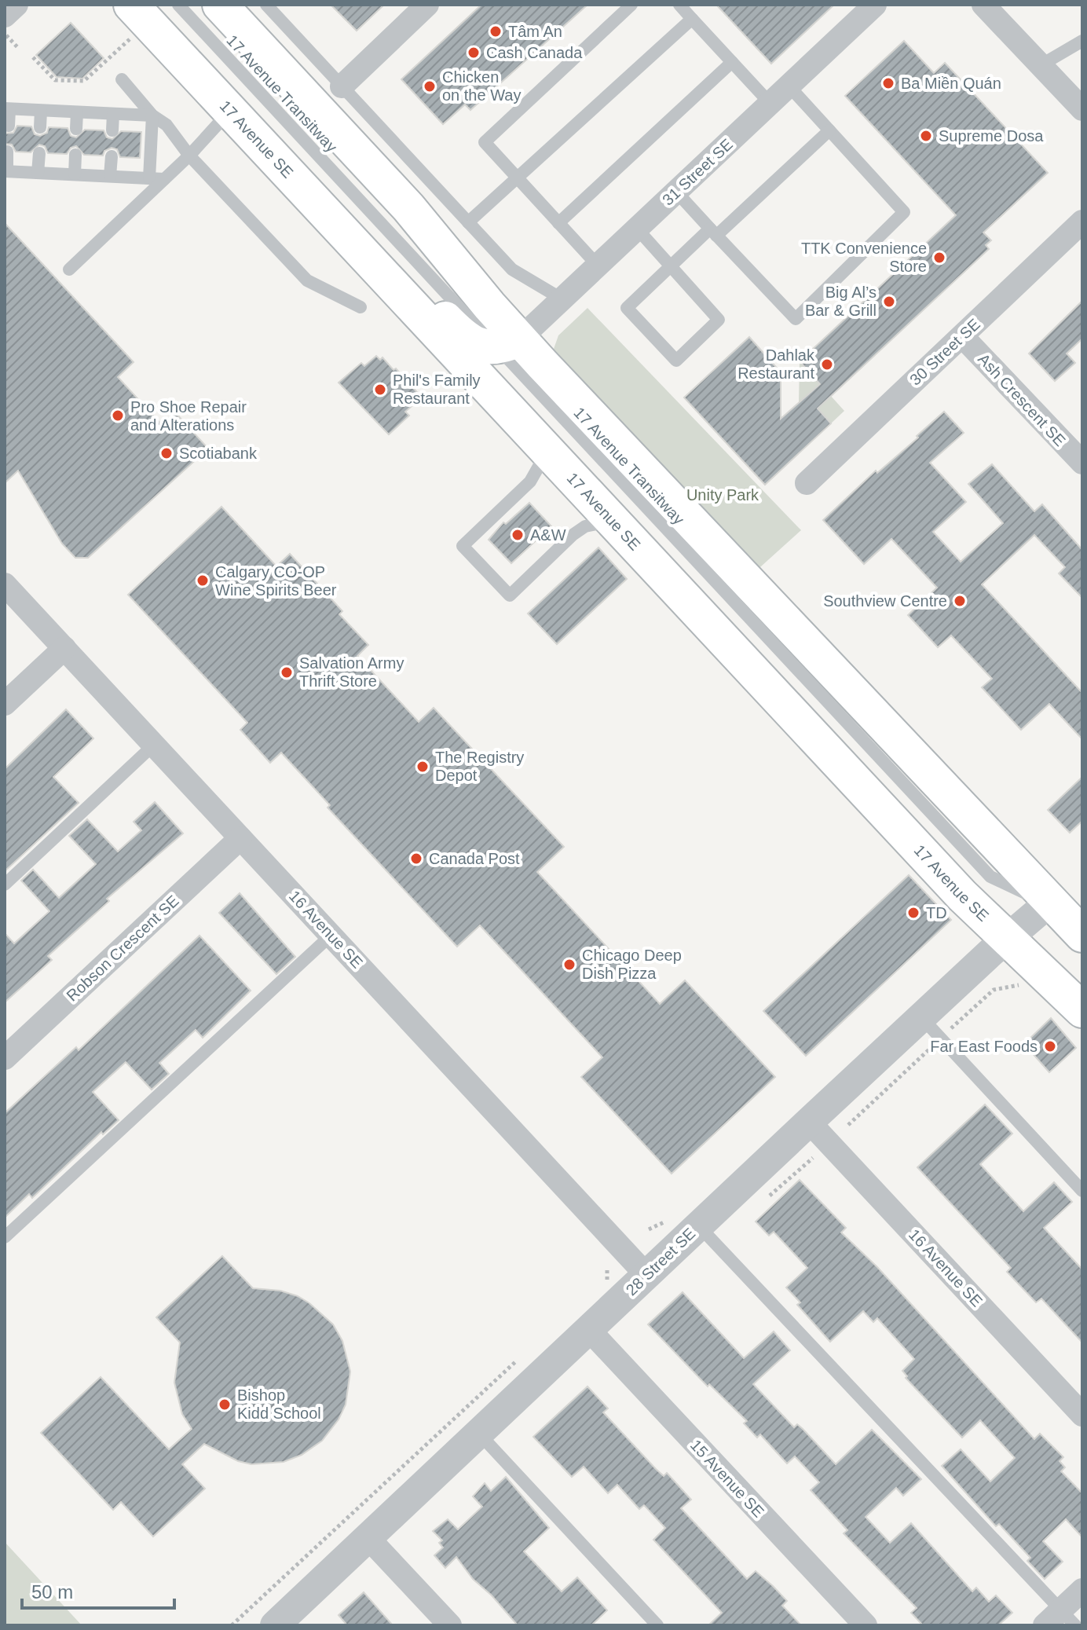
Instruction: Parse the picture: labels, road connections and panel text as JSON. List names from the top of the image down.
{
  "streets": {
    "main road": ["17 Avenue SE"],
    "street": [
      "31 Street SE",
      "30 Street SE",
      "Ash Crescent SE",
      "16 Avenue SE",
      "Robson Crescent SE",
      "28 Street SE",
      "15 Avenue SE"
    ],
    "lane": ["17 Avenue Transitway"]
  },
  "crossings": [
    ["17 Avenue Transitway", "31 Street SE"],
    ["17 Avenue SE", "28 Street SE"],
    ["30 Street SE", "Ash Crescent SE"],
    ["16 Avenue SE", "Robson Crescent SE"],
    ["16 Avenue SE", "28 Street SE"],
    ["28 Street SE", "15 Avenue SE"]
  ],
  "parks": ["Unity Park"],
  "places": [
    "Tâm An",
    "Cash Canada",
    "Ba Miền Quán",
    "Chicken on the Way",
    "Supreme Dosa",
    "TTK Convenience Store",
    "Big Al’s Bar & Grill",
    "Dahlak Restaurant",
    "Phil's Family Restaurant",
    "Pro Shoe Repair and Alterations",
    "Scotiabank",
    "A&W",
    "Calgary CO-OP Wine Spirits Beer",
    "Southview Centre",
    "Salvation Army Thrift Store",
    "The Registry Depot",
    "Canada Post",
    "TD",
    "Chicago Deep Dish Pizza",
    "Far East Foods",
    "Bishop Kidd School"
  ],
  "scale_bar": "50 m"
}
